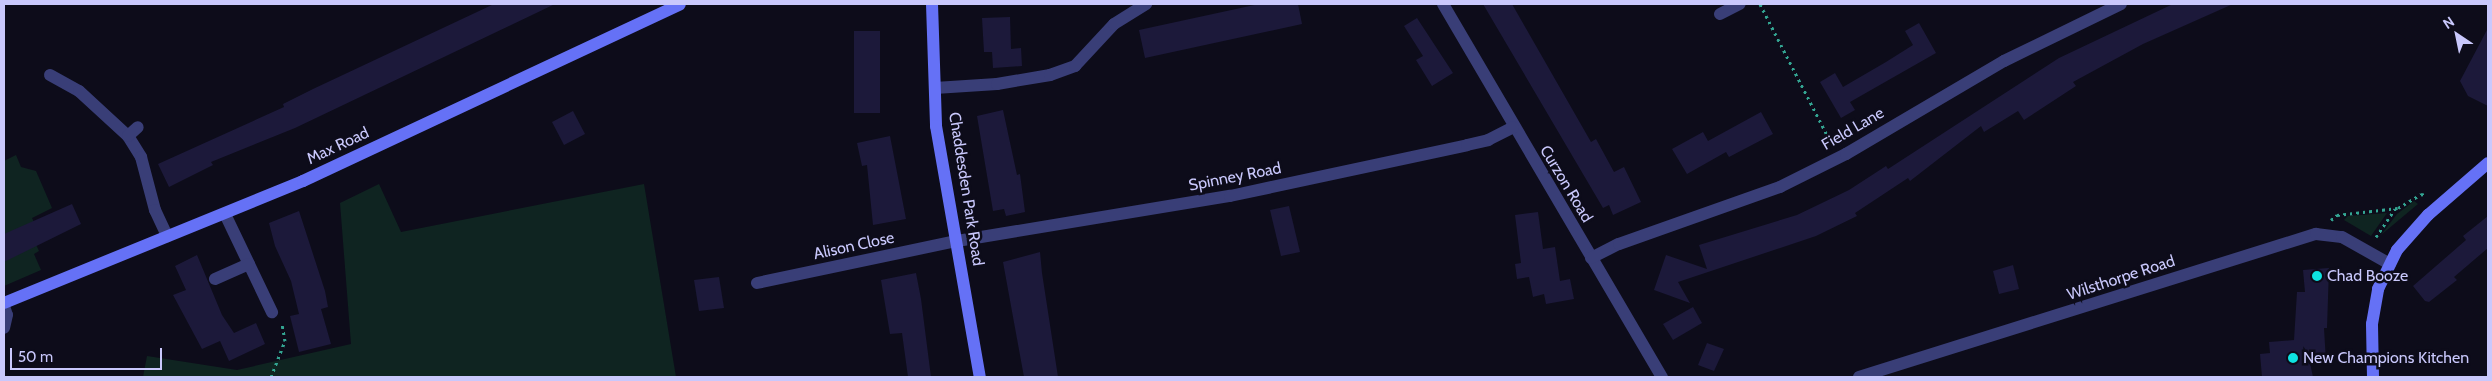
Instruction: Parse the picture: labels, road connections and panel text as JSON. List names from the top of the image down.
{
  "streets": {
    "street": [
      "Field Lane",
      "Max Road",
      "Spinney Road",
      "Curzon Road",
      "Chaddesden Park Road",
      "Alison Close",
      "Wilsthorpe Road"
    ]
  },
  "crossings": [
    ["Field Lane", "Curzon Road"],
    ["Spinney Road", "Curzon Road"],
    ["Spinney Road", "Chaddesden Park Road"],
    ["Spinney Road", "Alison Close"],
    ["Chaddesden Park Road", "Alison Close"]
  ],
  "places": ["Chad Booze", "New Champions Kitchen"],
  "scale_bar": "50 m",
  "north": "top left"
}
